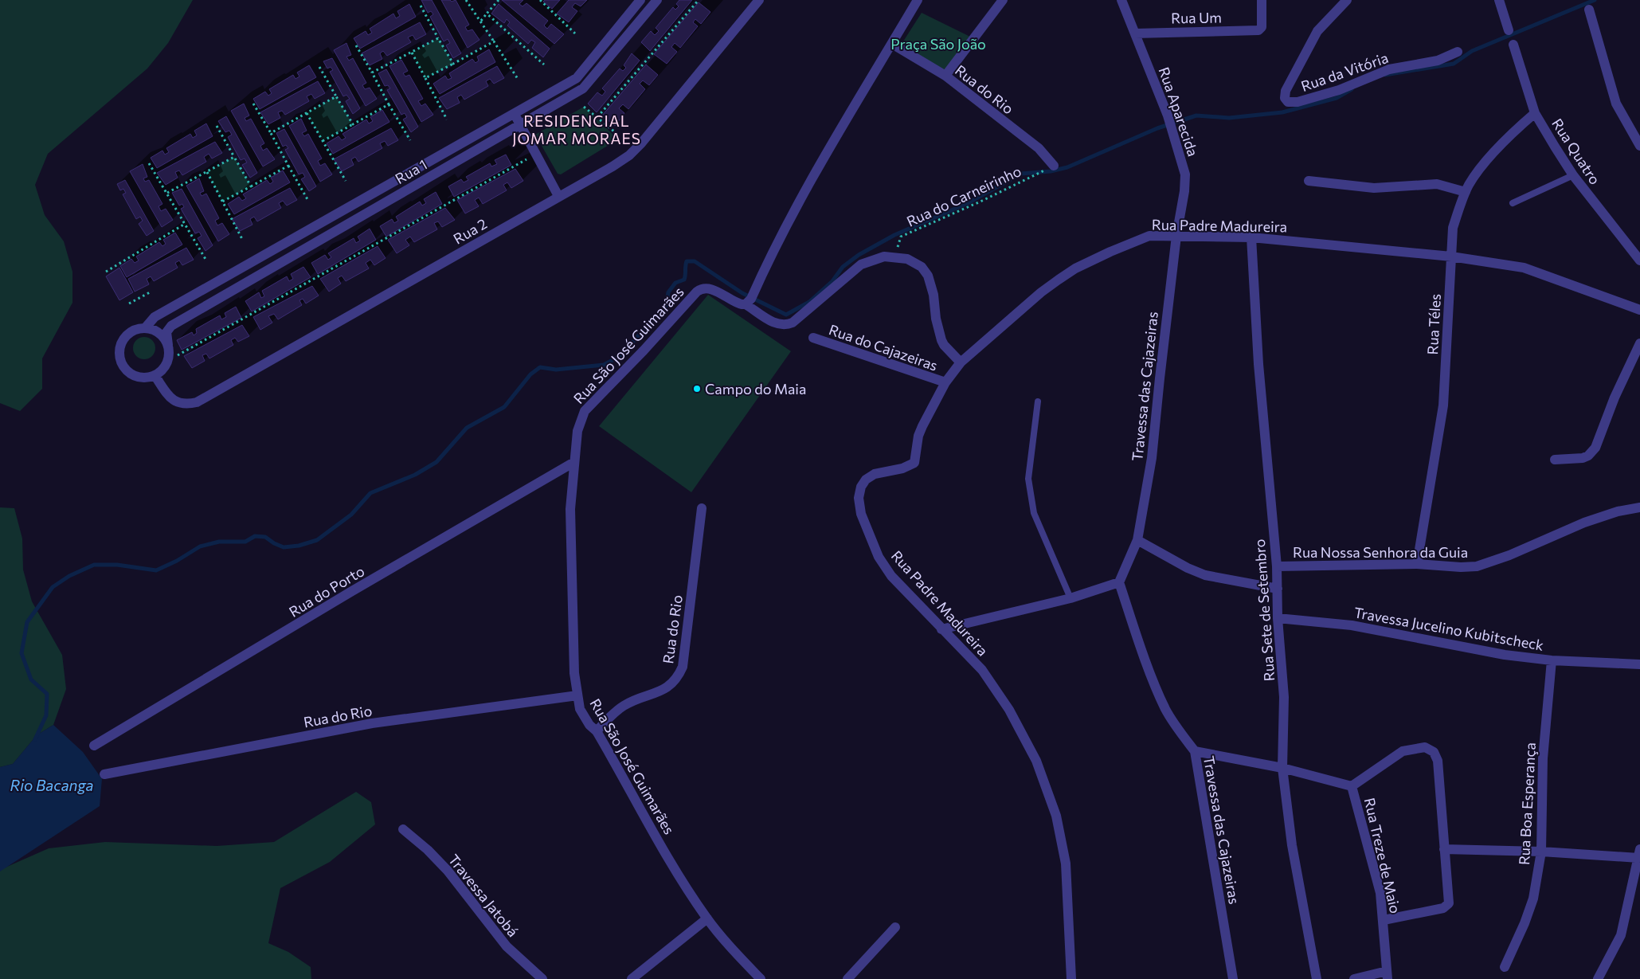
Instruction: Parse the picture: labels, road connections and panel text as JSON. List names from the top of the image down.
{
  "streets": {
    "street": [
      "Rua Um",
      "Rua da Vitória",
      "Rua do Rio",
      "Rua Aparecida",
      "Rua Quatro",
      "Rua 1",
      "Rua Padre Madureira",
      "Rua 2",
      "Rua Téles",
      "Rua São José Guimarães",
      "Rua do Cajazeiras",
      "Travessa das Cajazeiras",
      "Rua Nossa Senhora da Guia",
      "Rua do Porto",
      "Rua Sete de Setembro",
      "Travessa Jucelino Kubitscheck",
      "Rua Boa Esperança",
      "Rua Treze de Maio",
      "Travessa Jatobá"
    ],
    "path": ["Rua do Carneirinho"]
  },
  "crossings": [
    ["Rua Um", "Rua Aparecida"],
    ["Rua do Rio", "Rua do Carneirinho"],
    ["Rua do Rio", "Rua São José Guimarães"],
    ["Rua Aparecida", "Rua Padre Madureira"],
    ["Rua Aparecida", "Travessa das Cajazeiras"],
    ["Rua Quatro", "Rua Téles"],
    ["Rua 1", "Rua 2"],
    ["Rua Padre Madureira", "Rua Téles"],
    ["Rua Padre Madureira", "Rua do Cajazeiras"],
    ["Rua Padre Madureira", "Travessa das Cajazeiras"],
    ["Rua Padre Madureira", "Rua Sete de Setembro"],
    ["Rua Téles", "Rua Nossa Senhora da Guia"],
    ["Rua São José Guimarães", "Rua do Porto"],
    ["Travessa das Cajazeiras", "Rua Treze de Maio"],
    ["Rua Nossa Senhora da Guia", "Rua Sete de Setembro"],
    ["Rua Sete de Setembro", "Travessa Jucelino Kubitscheck"],
    ["Rua Sete de Setembro", "Rua Treze de Maio"],
    ["Travessa Jucelino Kubitscheck", "Rua Boa Esperança"]
  ],
  "districts": ["RESIDENCIAL JOMAR MORAES"],
  "water": ["Rio Bacanga"],
  "parks": ["Praça São João"],
  "places": ["Campo do Maia"]
}
